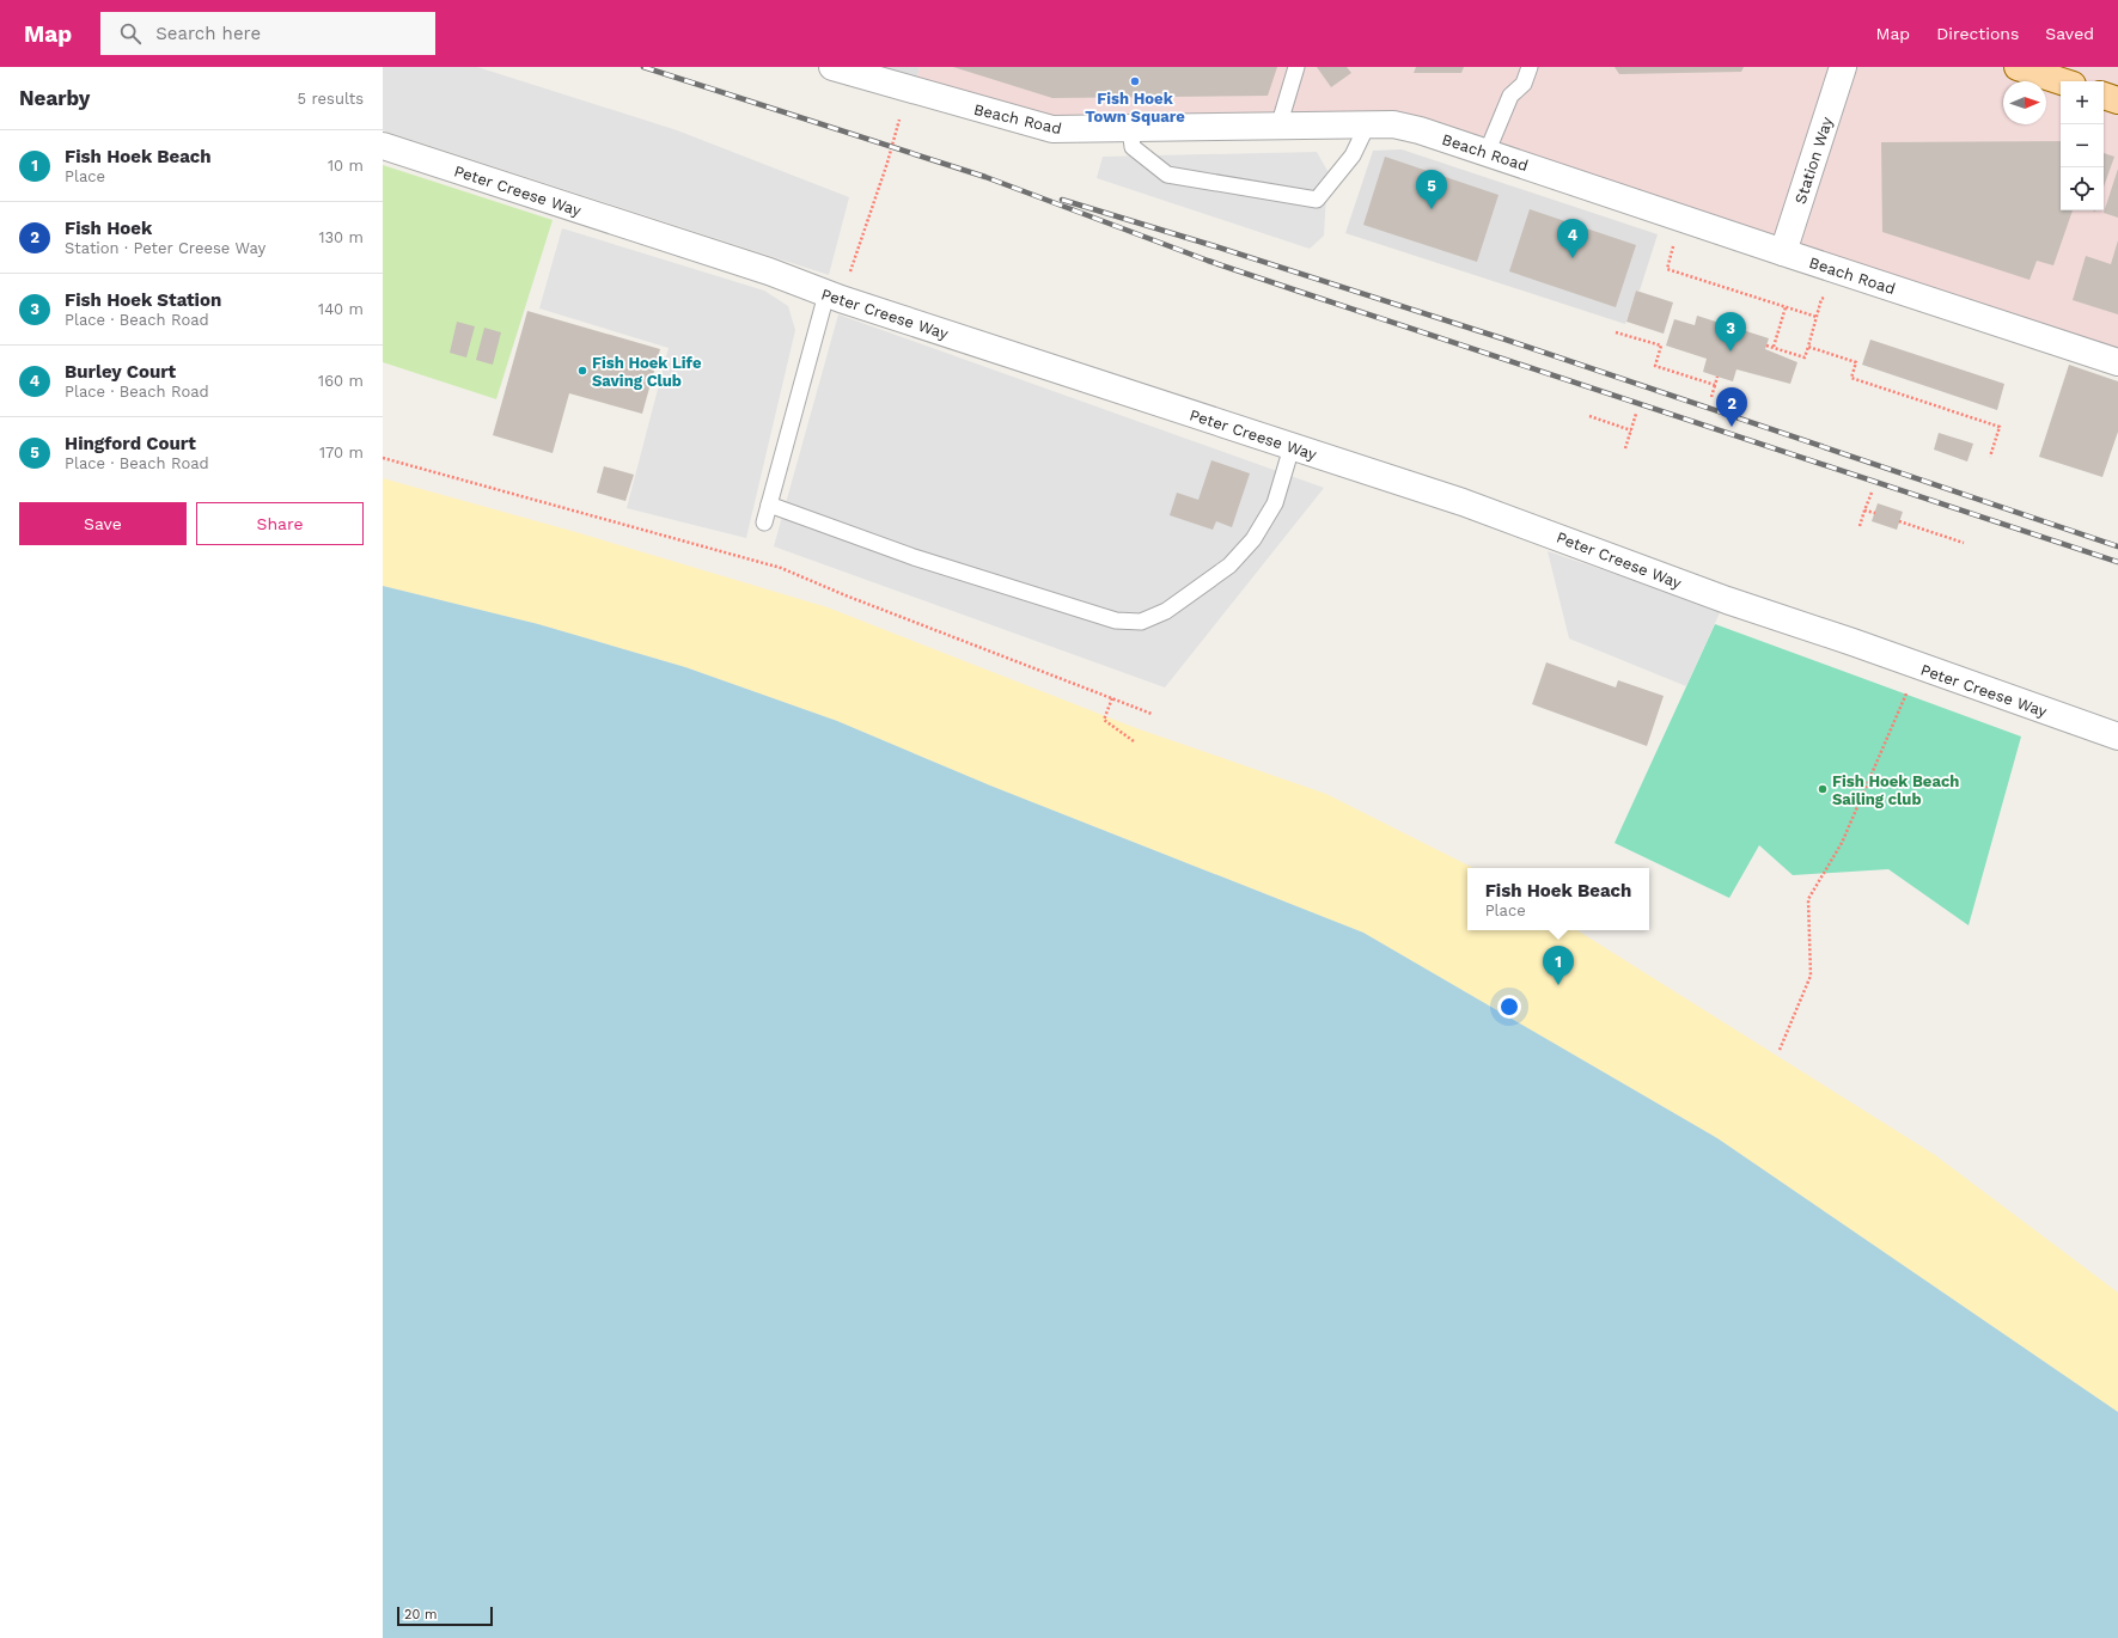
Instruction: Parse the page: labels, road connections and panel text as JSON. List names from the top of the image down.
{
  "streets": {
    "street": ["Beach Road", "Station Way", "Peter Creese Way"]
  },
  "crossings": [
    ["Beach Road", "Station Way"]
  ],
  "places": ["Fish Hoek Town Square", "Fish Hoek Life Saving Club", "Fish Hoek Beach Sailing club"],
  "scale_bar": "20 m",
  "north": "right",
  "page": {
    "header": "Map",
    "search": "Search here",
    "nav": ["Map", "Directions", "Saved"],
    "heading": ["Nearby", "5 results"],
    "map_buttons": ["+", "−"],
    "list": [
      {
        "mark": "1",
        "name": "Fish Hoek Beach",
        "note": "Place",
        "value": "10 m"
      },
      {
        "mark": "2",
        "name": "Fish Hoek",
        "note": "Station · Peter Creese Way",
        "value": "130 m"
      },
      {
        "mark": "3",
        "name": "Fish Hoek Station",
        "note": "Place · Beach Road",
        "value": "140 m"
      },
      {
        "mark": "4",
        "name": "Burley Court",
        "note": "Place · Beach Road",
        "value": "160 m"
      },
      {
        "mark": "5",
        "name": "Hingford Court",
        "note": "Place · Beach Road",
        "value": "170 m"
      }
    ],
    "pins": [
      "5",
      "4",
      "3",
      "2",
      "1"
    ],
    "buttons": ["Save", "Share"],
    "popup": ["Fish Hoek Beach", "Place"],
    "scale": "20 m"
  }
}
